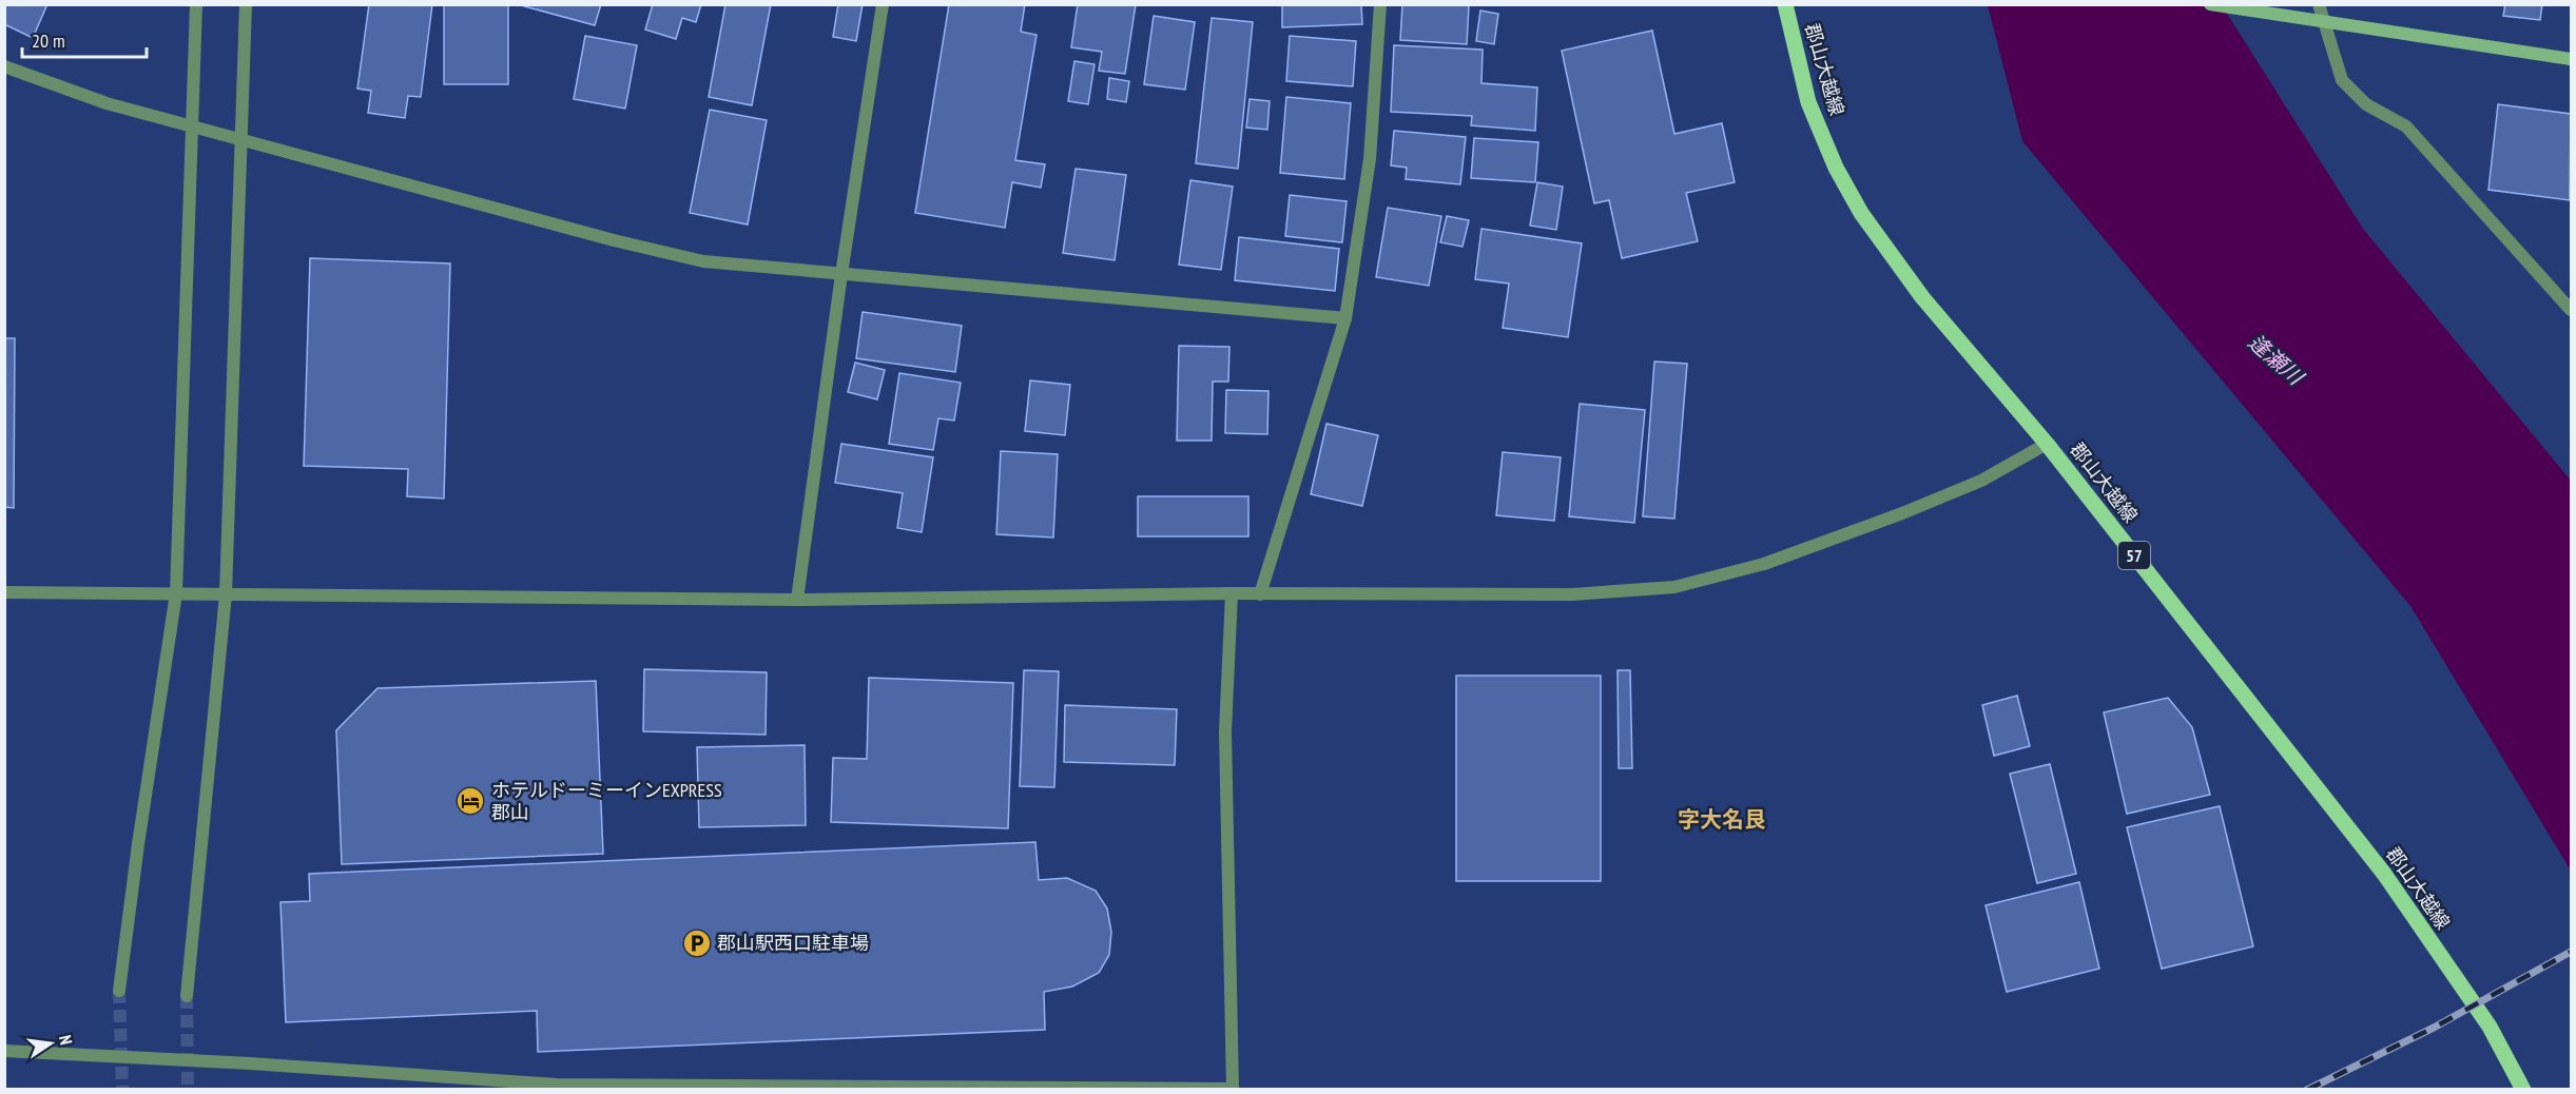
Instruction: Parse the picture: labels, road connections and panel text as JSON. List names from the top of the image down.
{
  "streets": {
    "main road": ["郡山大越線", "57"]
  },
  "districts": ["字大名艮"],
  "water": ["逢瀬川"],
  "places": {
    "hotel": ["ホテルドーミーインEXPRESS 郡山"],
    "parking": ["郡山駅西口駐車場"]
  },
  "scale_bar": "20 m",
  "north": "right"
}
